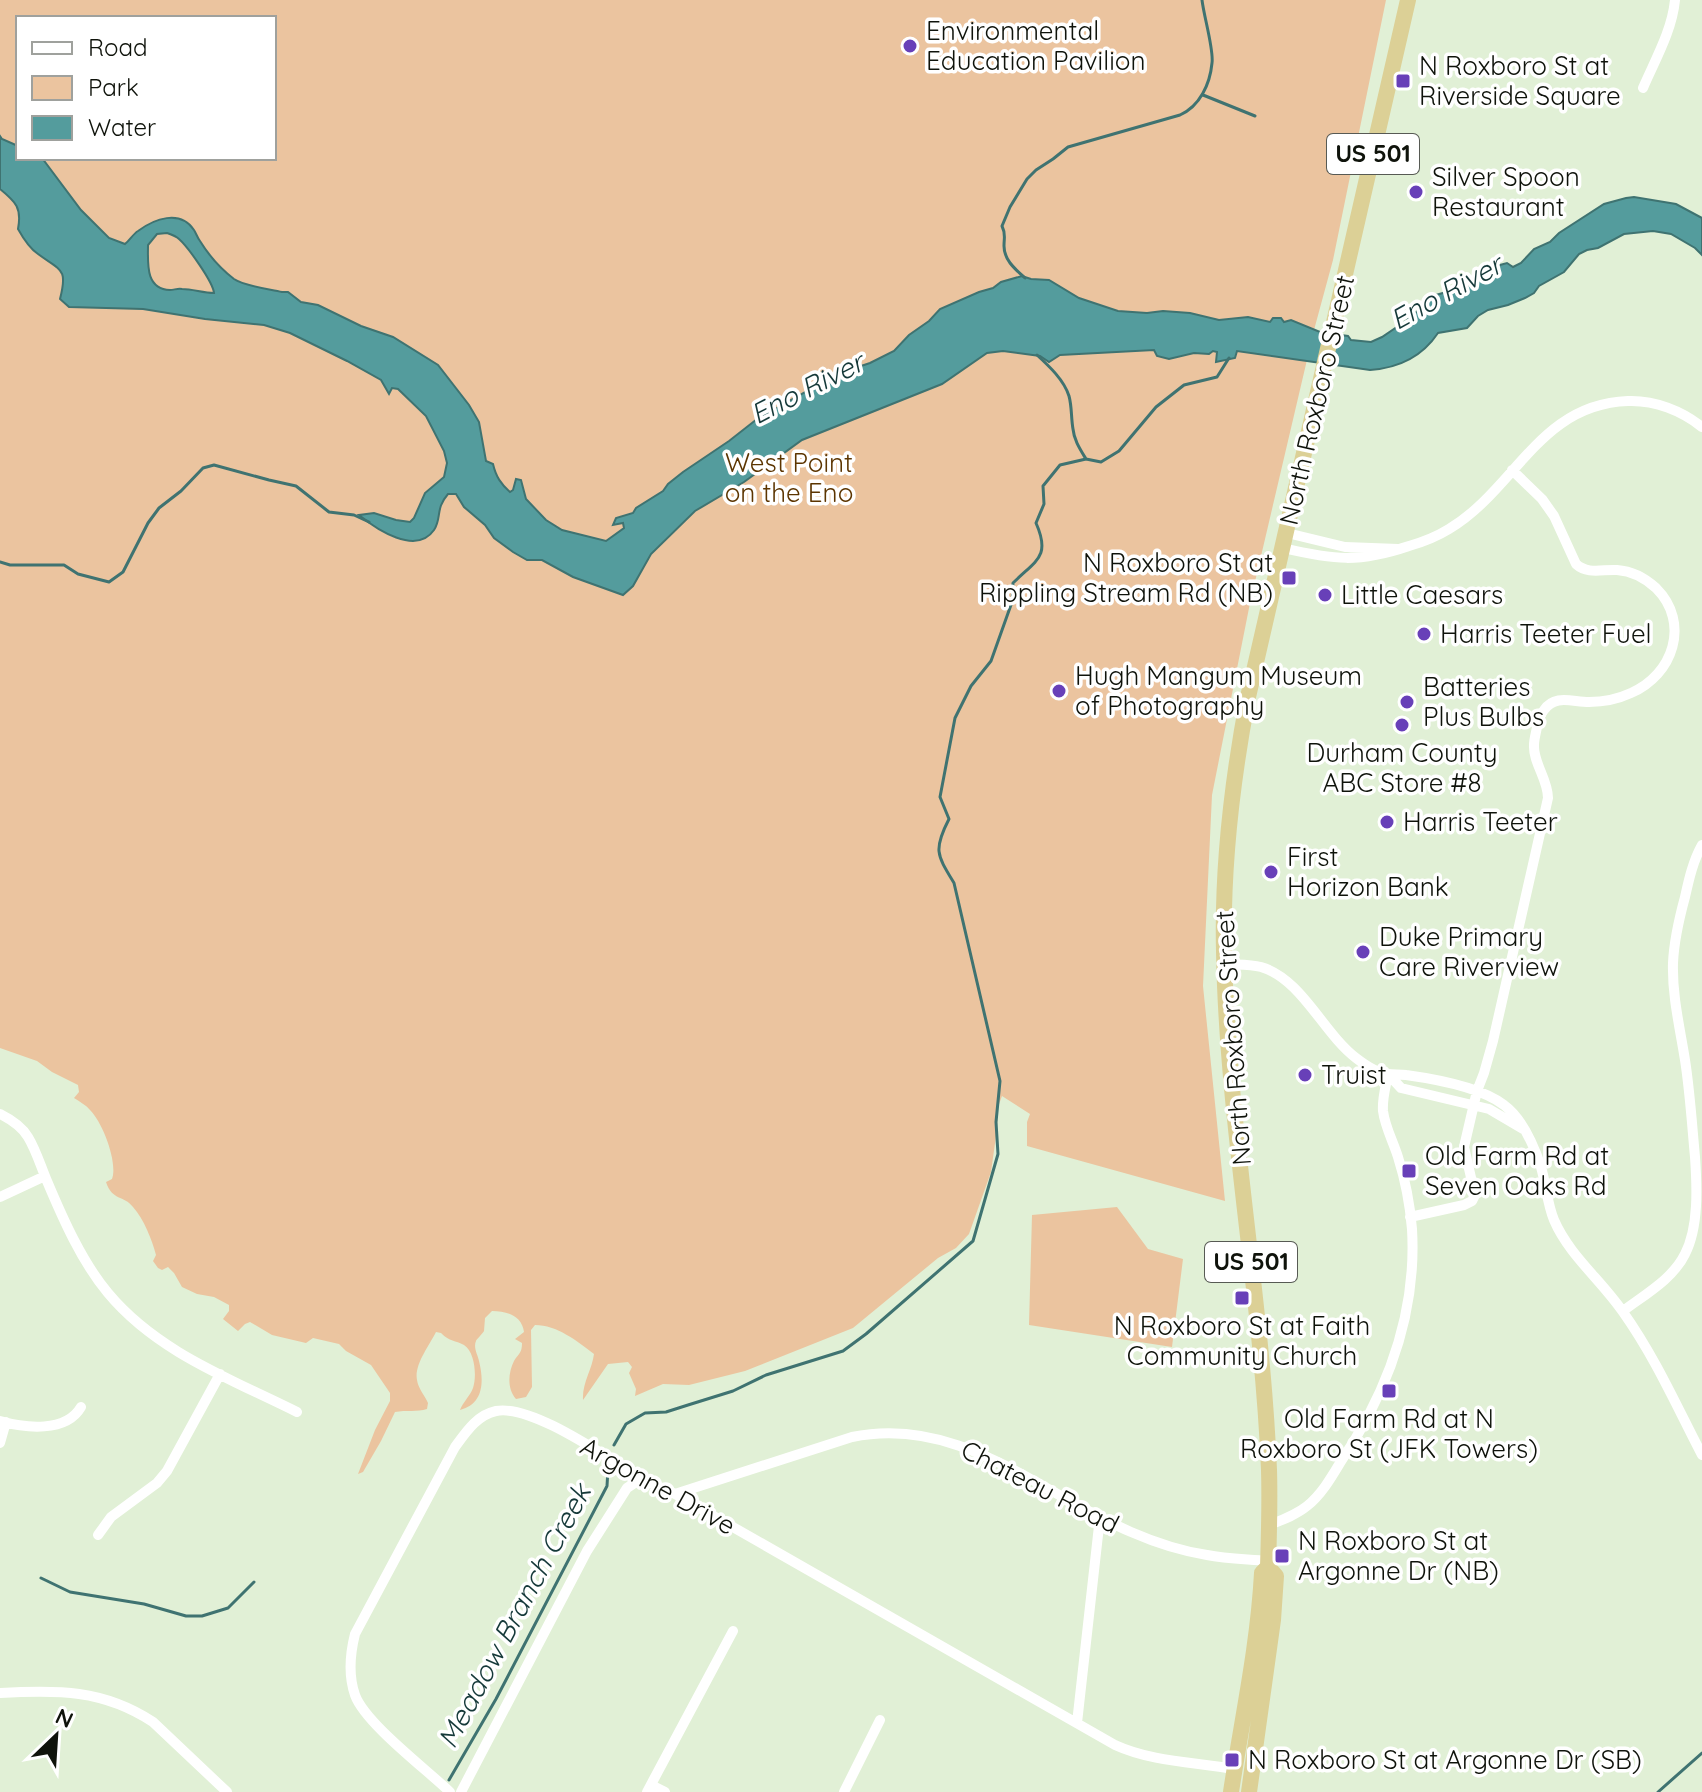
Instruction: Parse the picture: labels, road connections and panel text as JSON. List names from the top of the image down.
{
  "streets": {
    "highway": ["US 501", "North Roxboro Street"],
    "street": ["Argonne Drive", "Chateau Road"]
  },
  "crossings": [
    ["North Roxboro Street", "Argonne Drive"],
    ["North Roxboro Street", "Chateau Road"],
    ["Argonne Drive", "Chateau Road"]
  ],
  "water": ["Eno River", "Meadow Branch Creek"],
  "parks": ["West Point on the Eno"],
  "places": {
    "other": [
      "Environmental Education Pavilion",
      "Silver Spoon Restaurant",
      "Little Caesars",
      "Harris Teeter Fuel",
      "Hugh Mangum Museum of Photography",
      "Batteries Plus Bulbs",
      "Durham County ABC Store #8",
      "Harris Teeter",
      "First Horizon Bank",
      "Duke Primary Care Riverview",
      "Truist"
    ],
    "transit": [
      "N Roxboro St at Riverside Square",
      "N Roxboro St at Rippling Stream Rd (NB)",
      "Old Farm Rd at Seven Oaks Rd",
      "N Roxboro St at Faith Community Church",
      "Old Farm Rd at N Roxboro St (JFK Towers)",
      "N Roxboro St at Argonne Dr (NB)",
      "N Roxboro St at Argonne Dr (SB)"
    ]
  },
  "legend": ["Road", "Park", "Water"],
  "north": "top right"
}
